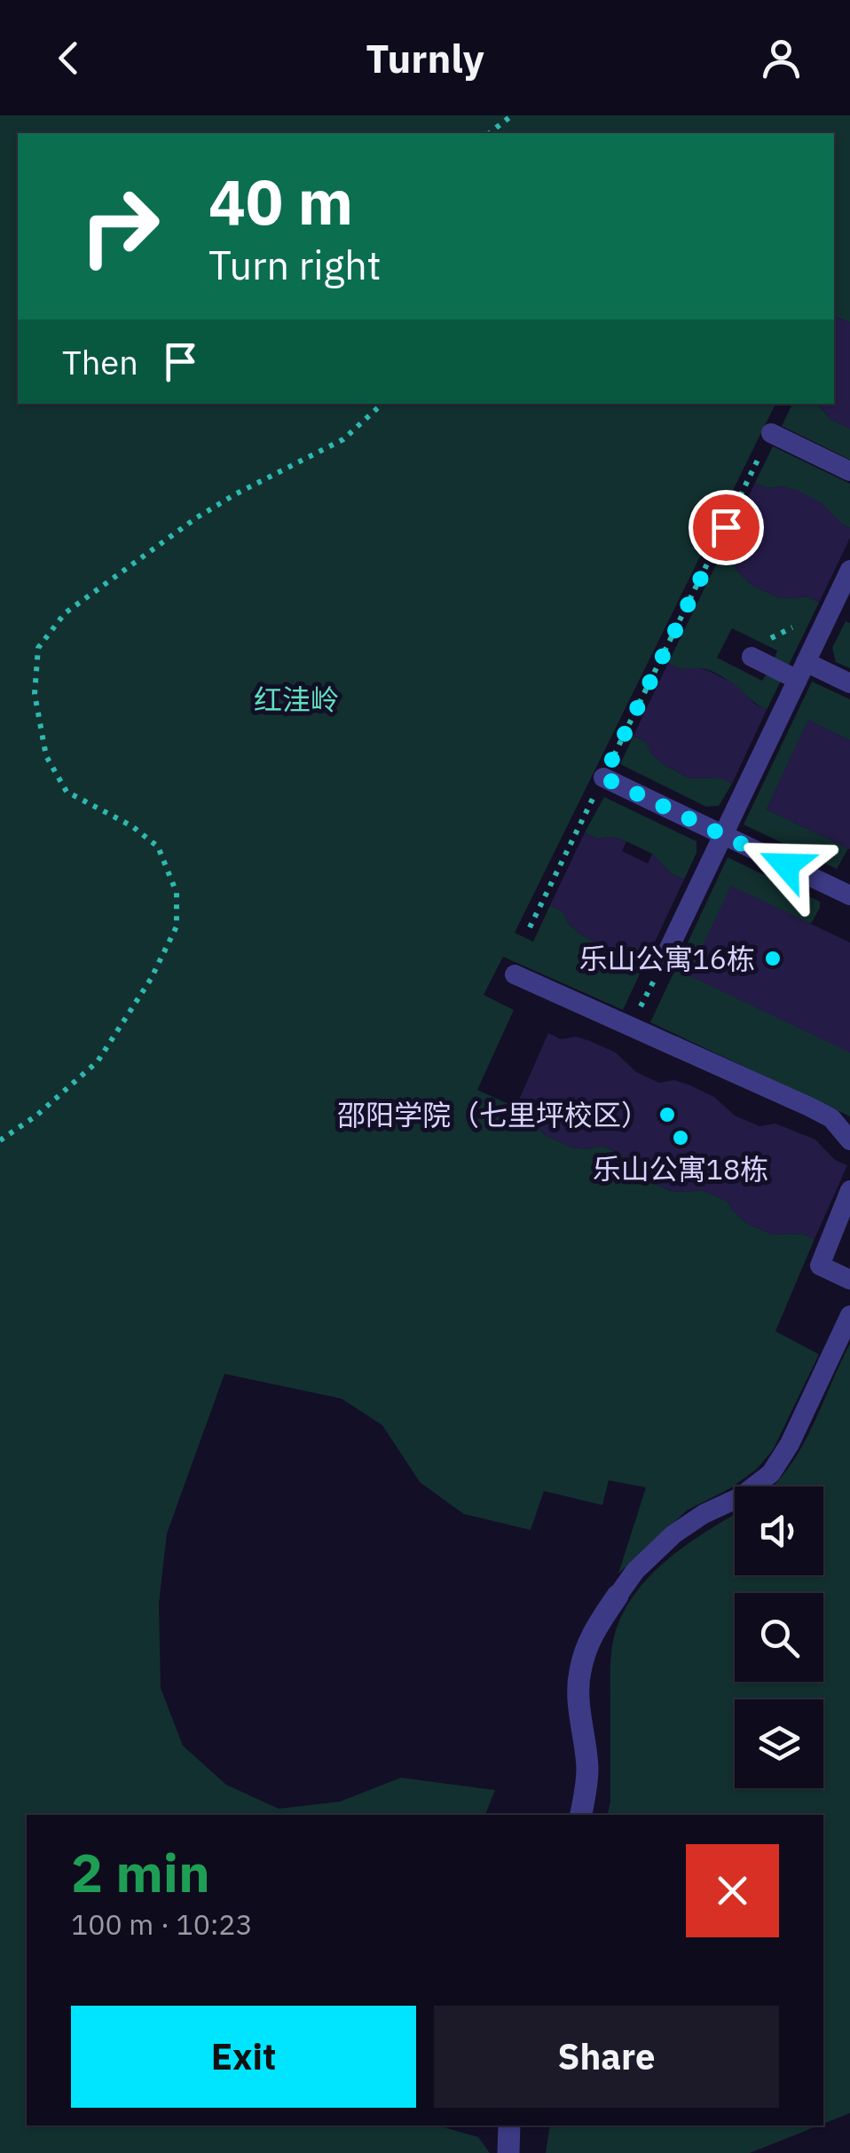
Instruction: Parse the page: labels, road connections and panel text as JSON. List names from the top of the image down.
{
  "parks": ["红洼岭"],
  "places": ["乐山公寓16栋", "邵阳学院（七里坪校区）", "乐山公寓18栋"],
  "page": {
    "header": "Turnly",
    "turn": ["40 m", "Turn right"],
    "then": "Then",
    "heading": ["2 min", "100 m · 10:23"],
    "buttons": ["Exit", "Share"]
  }
}
